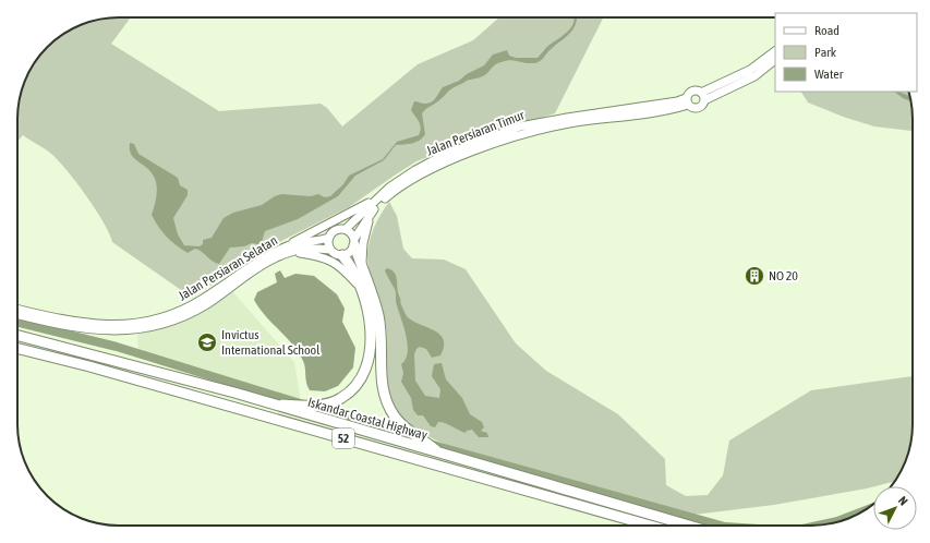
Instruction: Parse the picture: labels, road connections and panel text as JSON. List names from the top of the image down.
{
  "streets": {
    "highway": ["Iskandar Coastal Highway", "52"],
    "street": ["Jalan Persiaran Timur", "Jalan Persiaran Selatan"]
  },
  "crossings": [
    ["Jalan Persiaran Timur", "Jalan Persiaran Selatan"]
  ],
  "places": {
    "building": ["NO 20"],
    "school or university": ["Invictus International School"]
  },
  "legend": ["Road", "Park", "Water"],
  "north": "top right"
}
